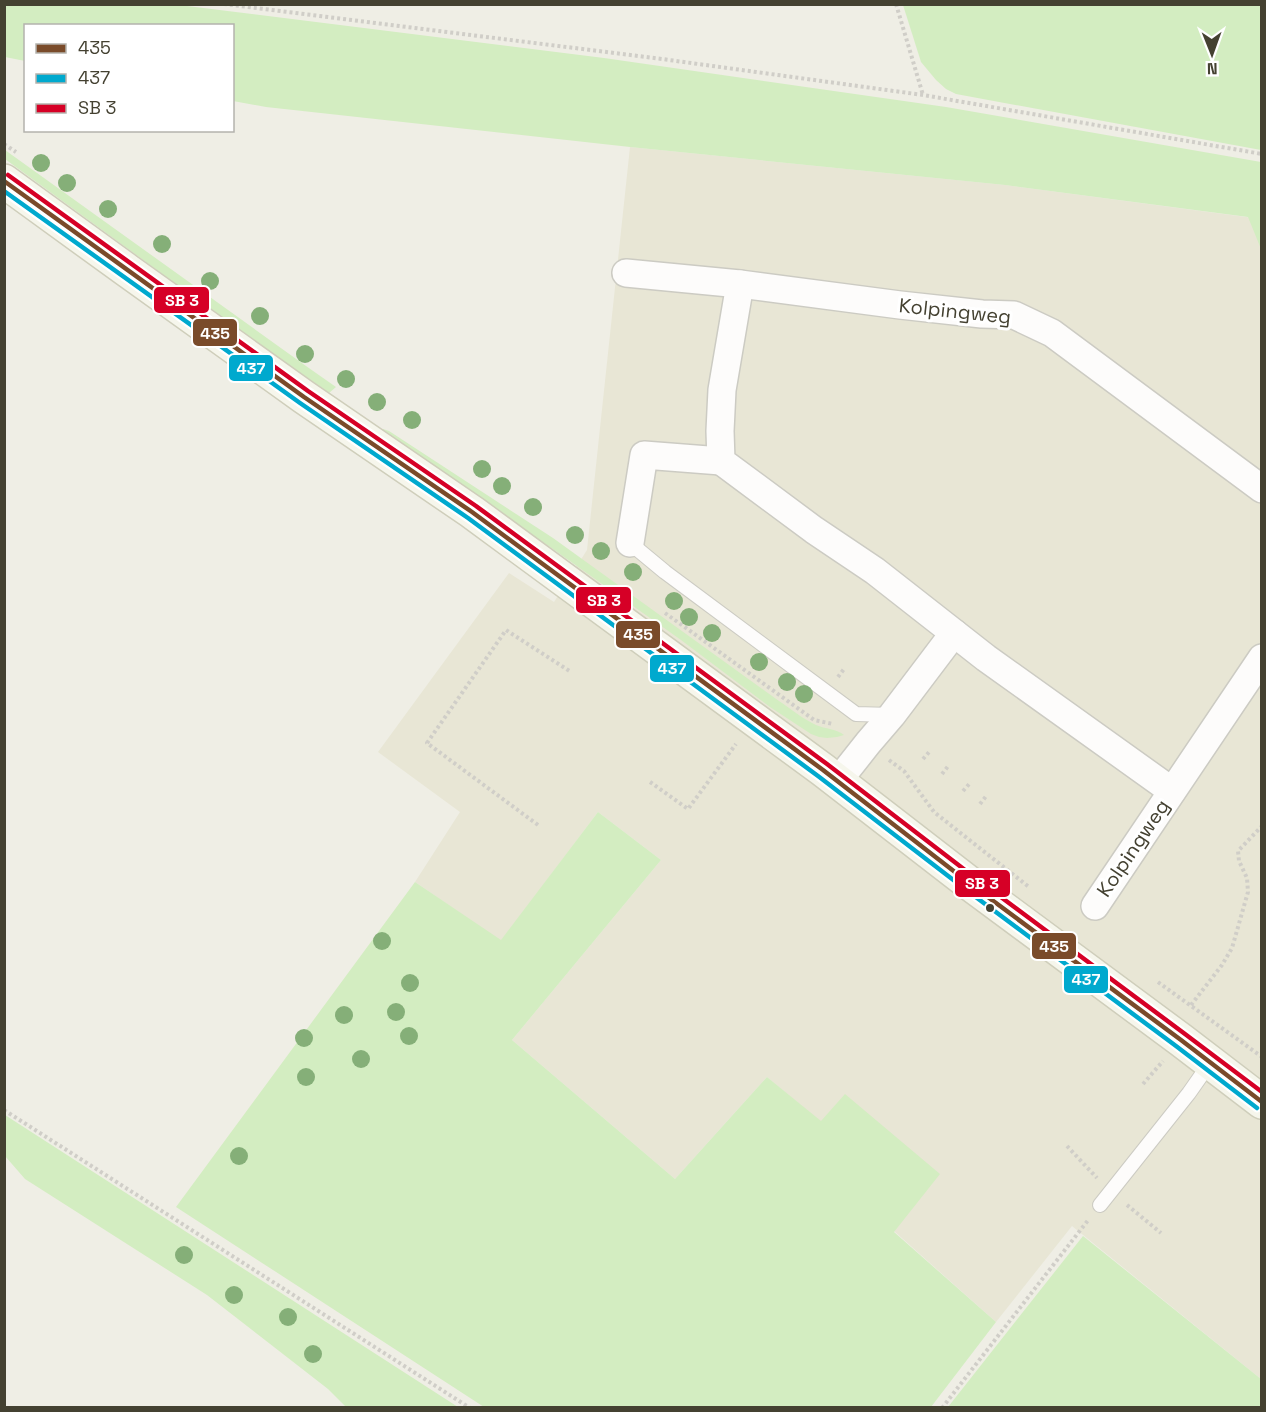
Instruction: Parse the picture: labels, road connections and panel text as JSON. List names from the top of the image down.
{
  "streets": {
    "street": ["Kolpingweg"]
  },
  "lines": ["transit line 435", "transit line 437"],
  "legend": ["435", "437", "SB 3"],
  "north": "bottom"
}
